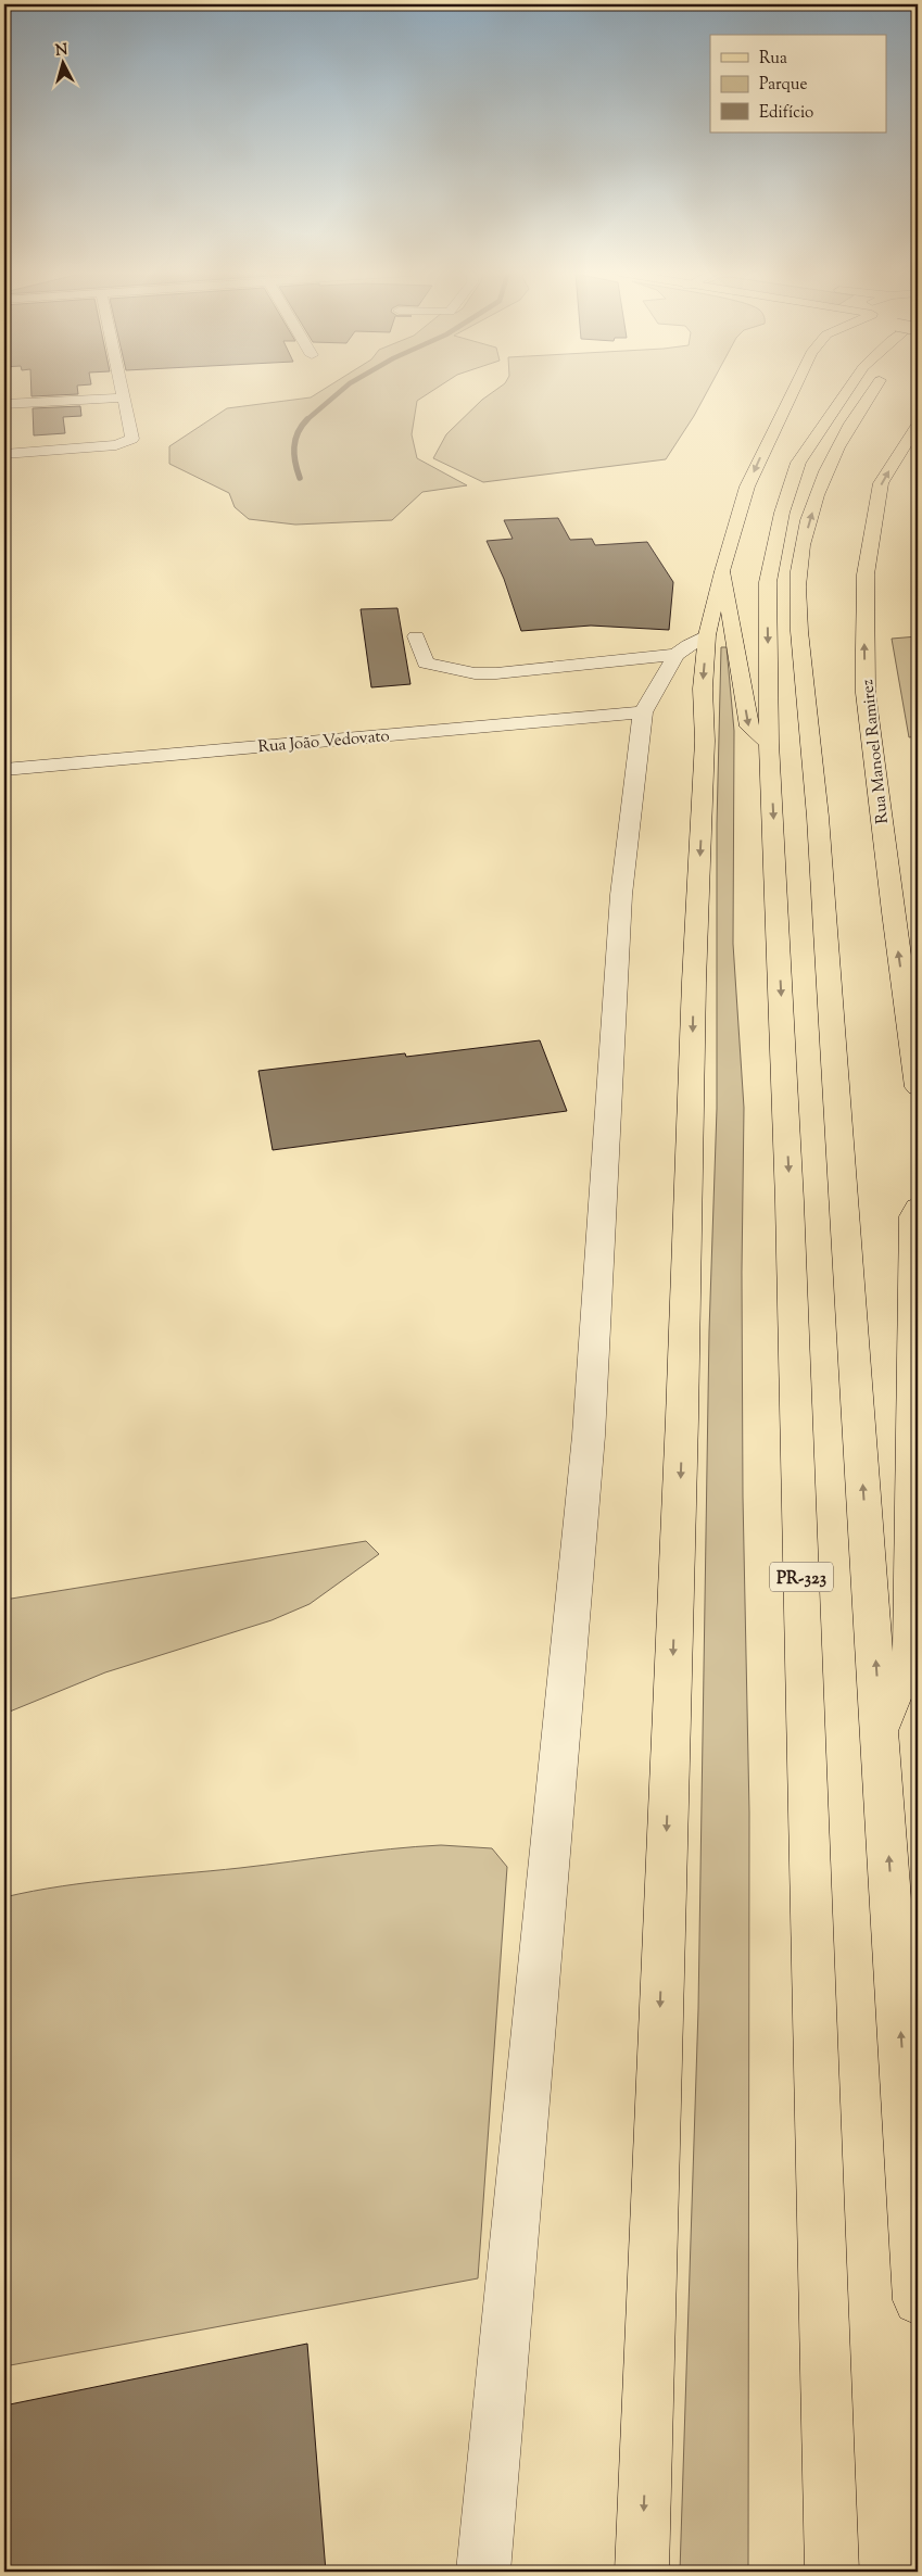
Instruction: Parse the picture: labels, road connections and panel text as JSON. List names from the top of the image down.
{
  "streets": {
    "main road": ["Rua Manoel Ramirez", "PR-323"],
    "street": ["Rua João Vedovato"]
  },
  "legend": ["Rua", "Parque", "Edifício"],
  "north": "top"
}
